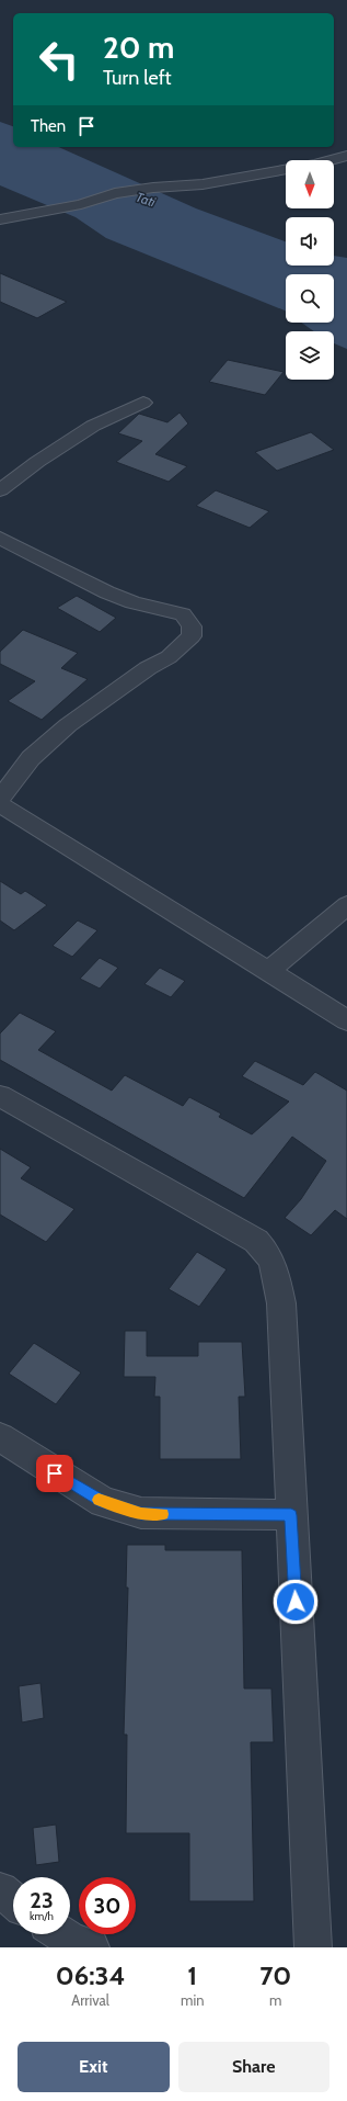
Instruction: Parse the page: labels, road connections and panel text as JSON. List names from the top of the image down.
{
  "water": ["Tati"],
  "north": "bottom",
  "page": {
    "turn": ["20 m", "Turn left"],
    "then": "Then",
    "speed": "23 km/h",
    "limit": "30",
    "eta": [
      "06:34",
      "Arrival",
      "1",
      "min",
      "70",
      "m"
    ],
    "buttons": ["Exit", "Share"]
  }
}
